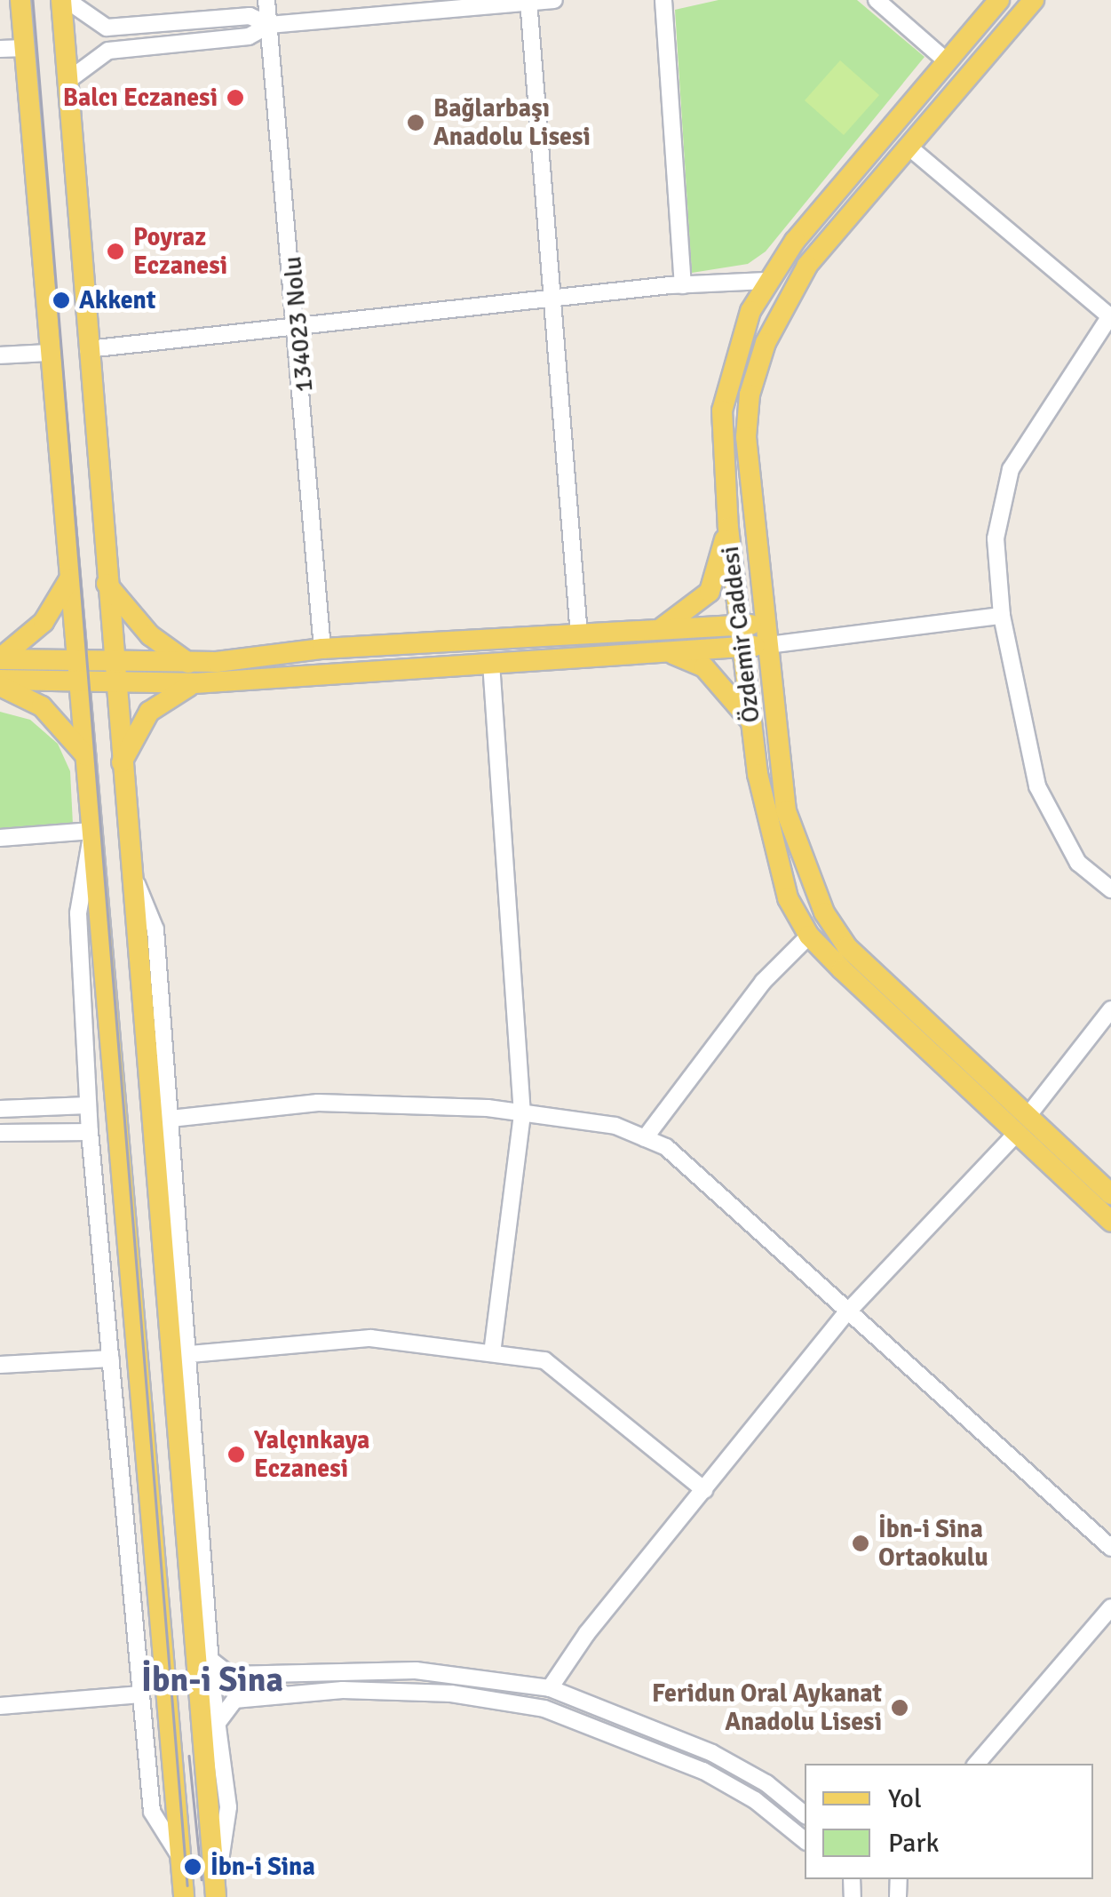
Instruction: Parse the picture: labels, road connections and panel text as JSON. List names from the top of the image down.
{
  "streets": {
    "main road": ["Özdemir Caddesi"],
    "street": ["134023 Nolu"]
  },
  "districts": ["İbn-i Sina"],
  "places": [
    "Balcı Eczanesi",
    "Bağlarbaşı Anadolu Lisesi",
    "Poyraz Eczanesi",
    "Akkent",
    "Yalçınkaya Eczanesi",
    "İbn-i Sina Ortaokulu",
    "Feridun Oral Aykanat Anadolu Lisesi",
    "İbn-i Sina"
  ],
  "legend": ["Yol", "Park"]
}
